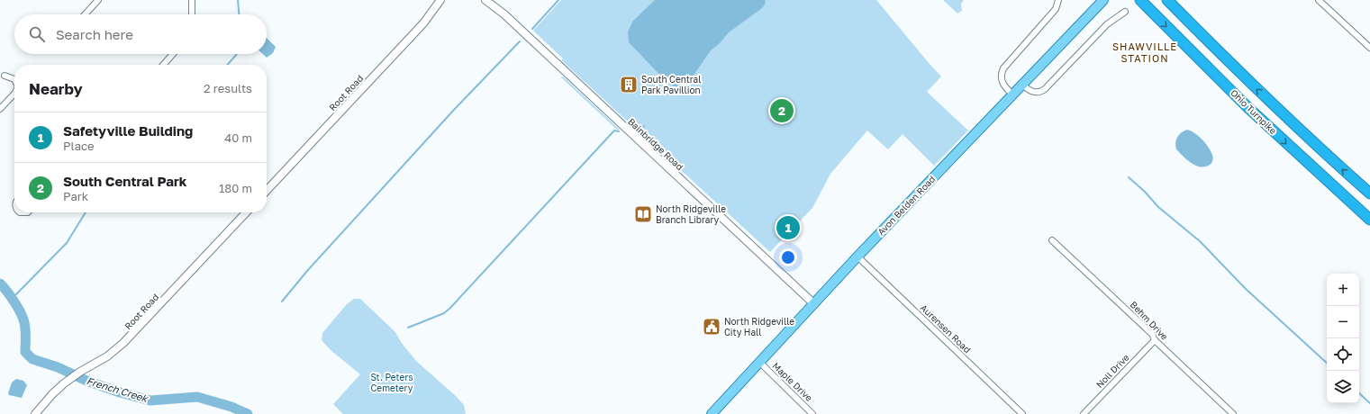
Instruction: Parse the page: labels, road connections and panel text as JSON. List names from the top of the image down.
{
  "streets": {
    "highway": ["Ohio Turnpike"],
    "main road": ["Avon Belden Road"],
    "street": [
      "Root Road",
      "Bainbridge Road",
      "Behm Drive",
      "Aurensen Road",
      "Noll Drive",
      "Maple Drive"
    ]
  },
  "crossings": [
    ["Bainbridge Road", "Avon Belden Road"],
    ["Avon Belden Road", "Aurensen Road"],
    ["Avon Belden Road", "Maple Drive"],
    ["Behm Drive", "Noll Drive"]
  ],
  "districts": ["SHAWVILLE STATION"],
  "water": ["French Creek"],
  "parks": ["St. Peters Cemetery"],
  "places": {
    "building": ["South Central Park Pavillion"],
    "library": ["North Ridgeville Branch Library"],
    "public building": ["North Ridgeville City Hall"]
  },
  "page": {
    "search": "Search here",
    "heading": ["Nearby", "2 results"],
    "pins": ["2", "1"],
    "list": [
      {
        "mark": "1",
        "name": "Safetyville Building",
        "note": "Place",
        "value": "40 m"
      },
      {
        "mark": "2",
        "name": "South Central Park",
        "note": "Park",
        "value": "180 m"
      }
    ],
    "map_buttons": ["+", "−"]
  }
}
